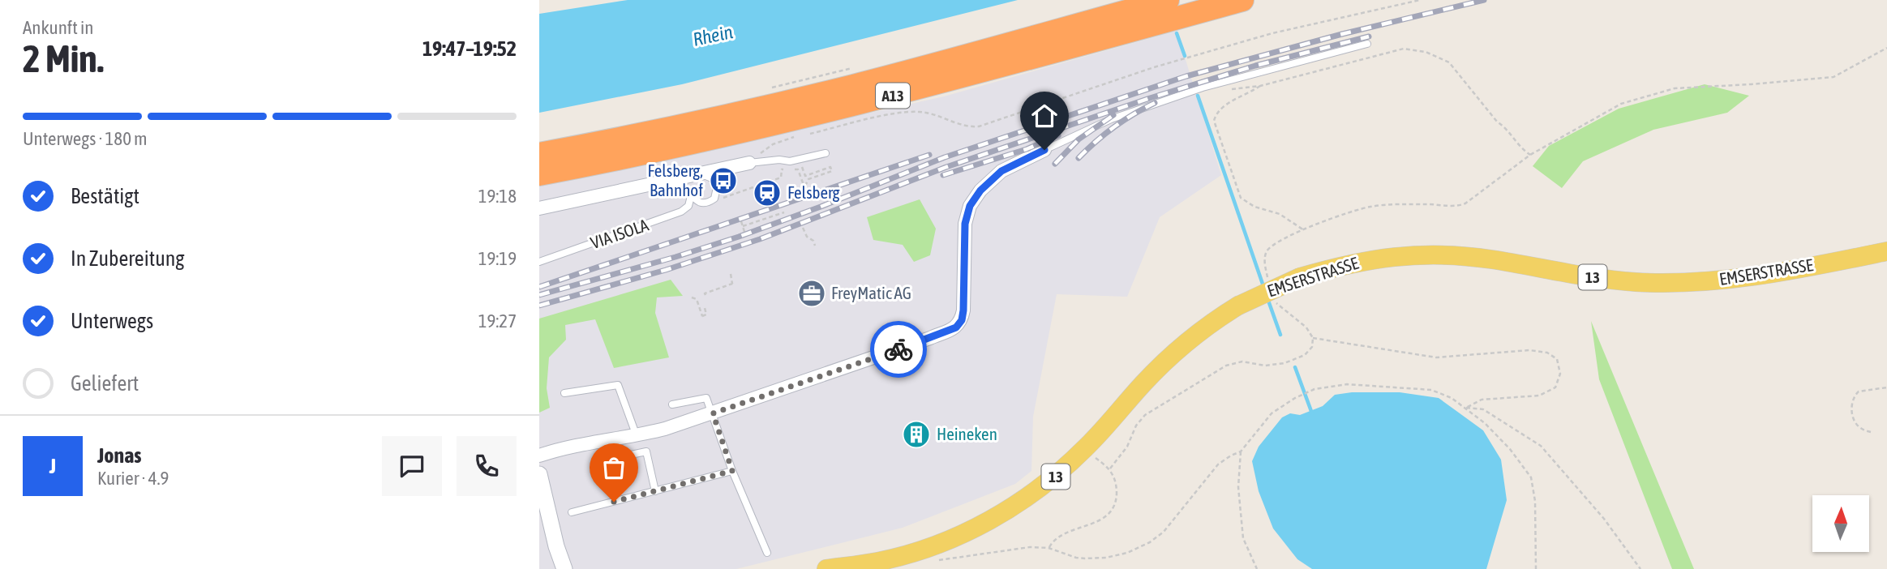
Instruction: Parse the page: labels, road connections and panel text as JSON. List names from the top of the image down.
{
  "streets": {
    "highway": ["A13"],
    "main road": ["EMSERSTRASSE", "13"],
    "lane": ["VIA ISOLA"]
  },
  "water": ["Rhein"],
  "places": {
    "bus stop": ["Felsberg, Bahnhof"],
    "station": ["Felsberg"],
    "office": ["FreyMatic AG"],
    "building": ["Heineken"]
  },
  "north": "top",
  "page": {
    "heading": ["2 Min.", "Ankunft in", "19:47–19:52"],
    "panel": ["Jonas", "Kurier · 4.9"],
    "bar": "Unterwegs · 180 m",
    "list": [
      ["Bestätigt", "19:18"],
      ["In Zubereitung", "19:19"],
      ["Unterwegs", "19:27"],
      "Geliefert"
    ],
    "round": "J"
  }
}
